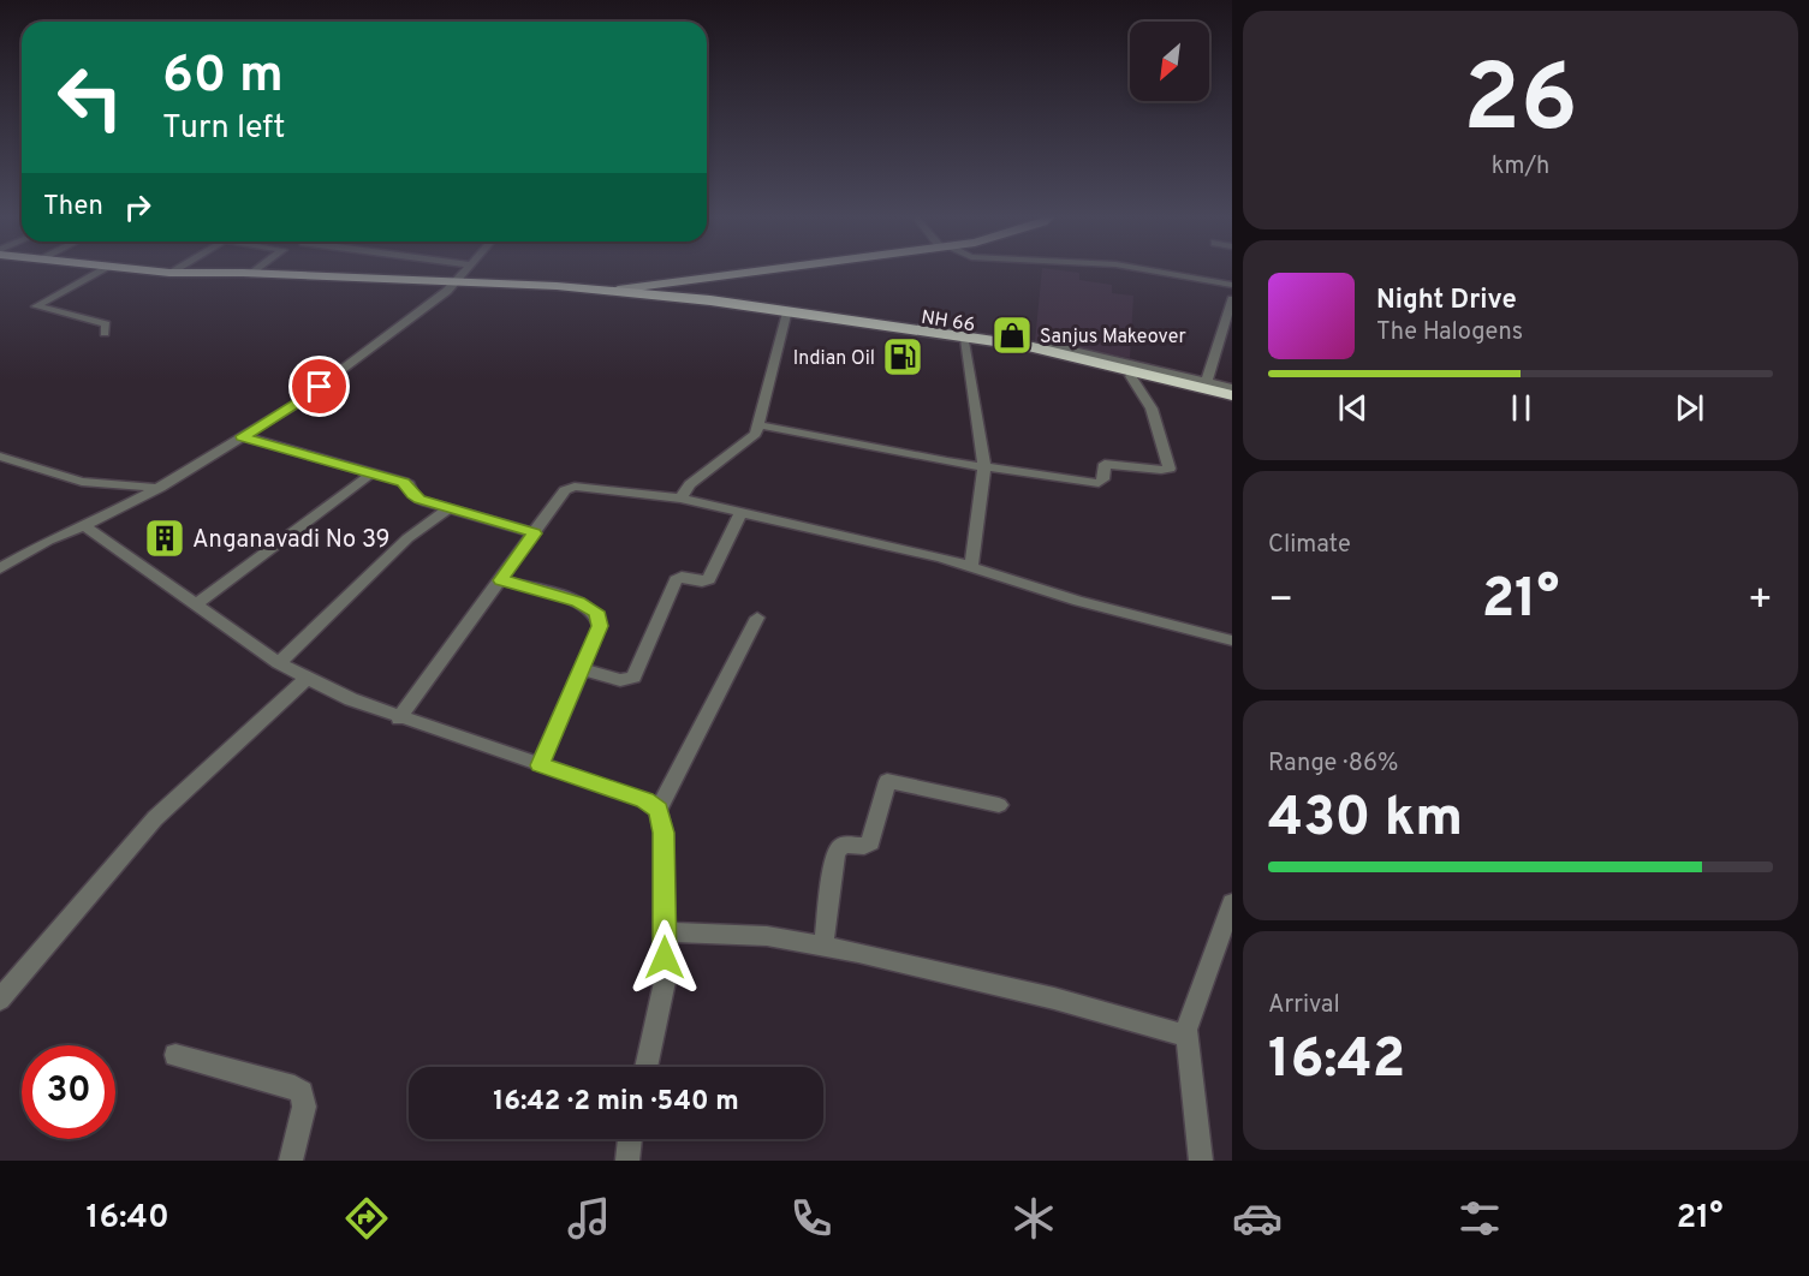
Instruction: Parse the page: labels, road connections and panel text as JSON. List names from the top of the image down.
{
  "streets": {
    "highway": ["NH 66"]
  },
  "places": {
    "shop": ["Sanjus Makeover"],
    "fuel station": ["Indian Oil"],
    "building": ["Anganavadi No 39"]
  },
  "north": "bottom left",
  "page": {
    "tile": [
      ["26", "km/h"],
      "Climate",
      ["Range · 86%", "430 km"],
      ["Arrival", "16:42"]
    ],
    "turn": ["60 m", "Turn left"],
    "then": "Then",
    "song": ["Night Drive", "The Halogens"],
    "heat": ["−", "21°", "+"],
    "limit": "30",
    "trip": "16:42 · 2 min · 540 m",
    "tabs": ["16:40", "21°"]
  }
}
